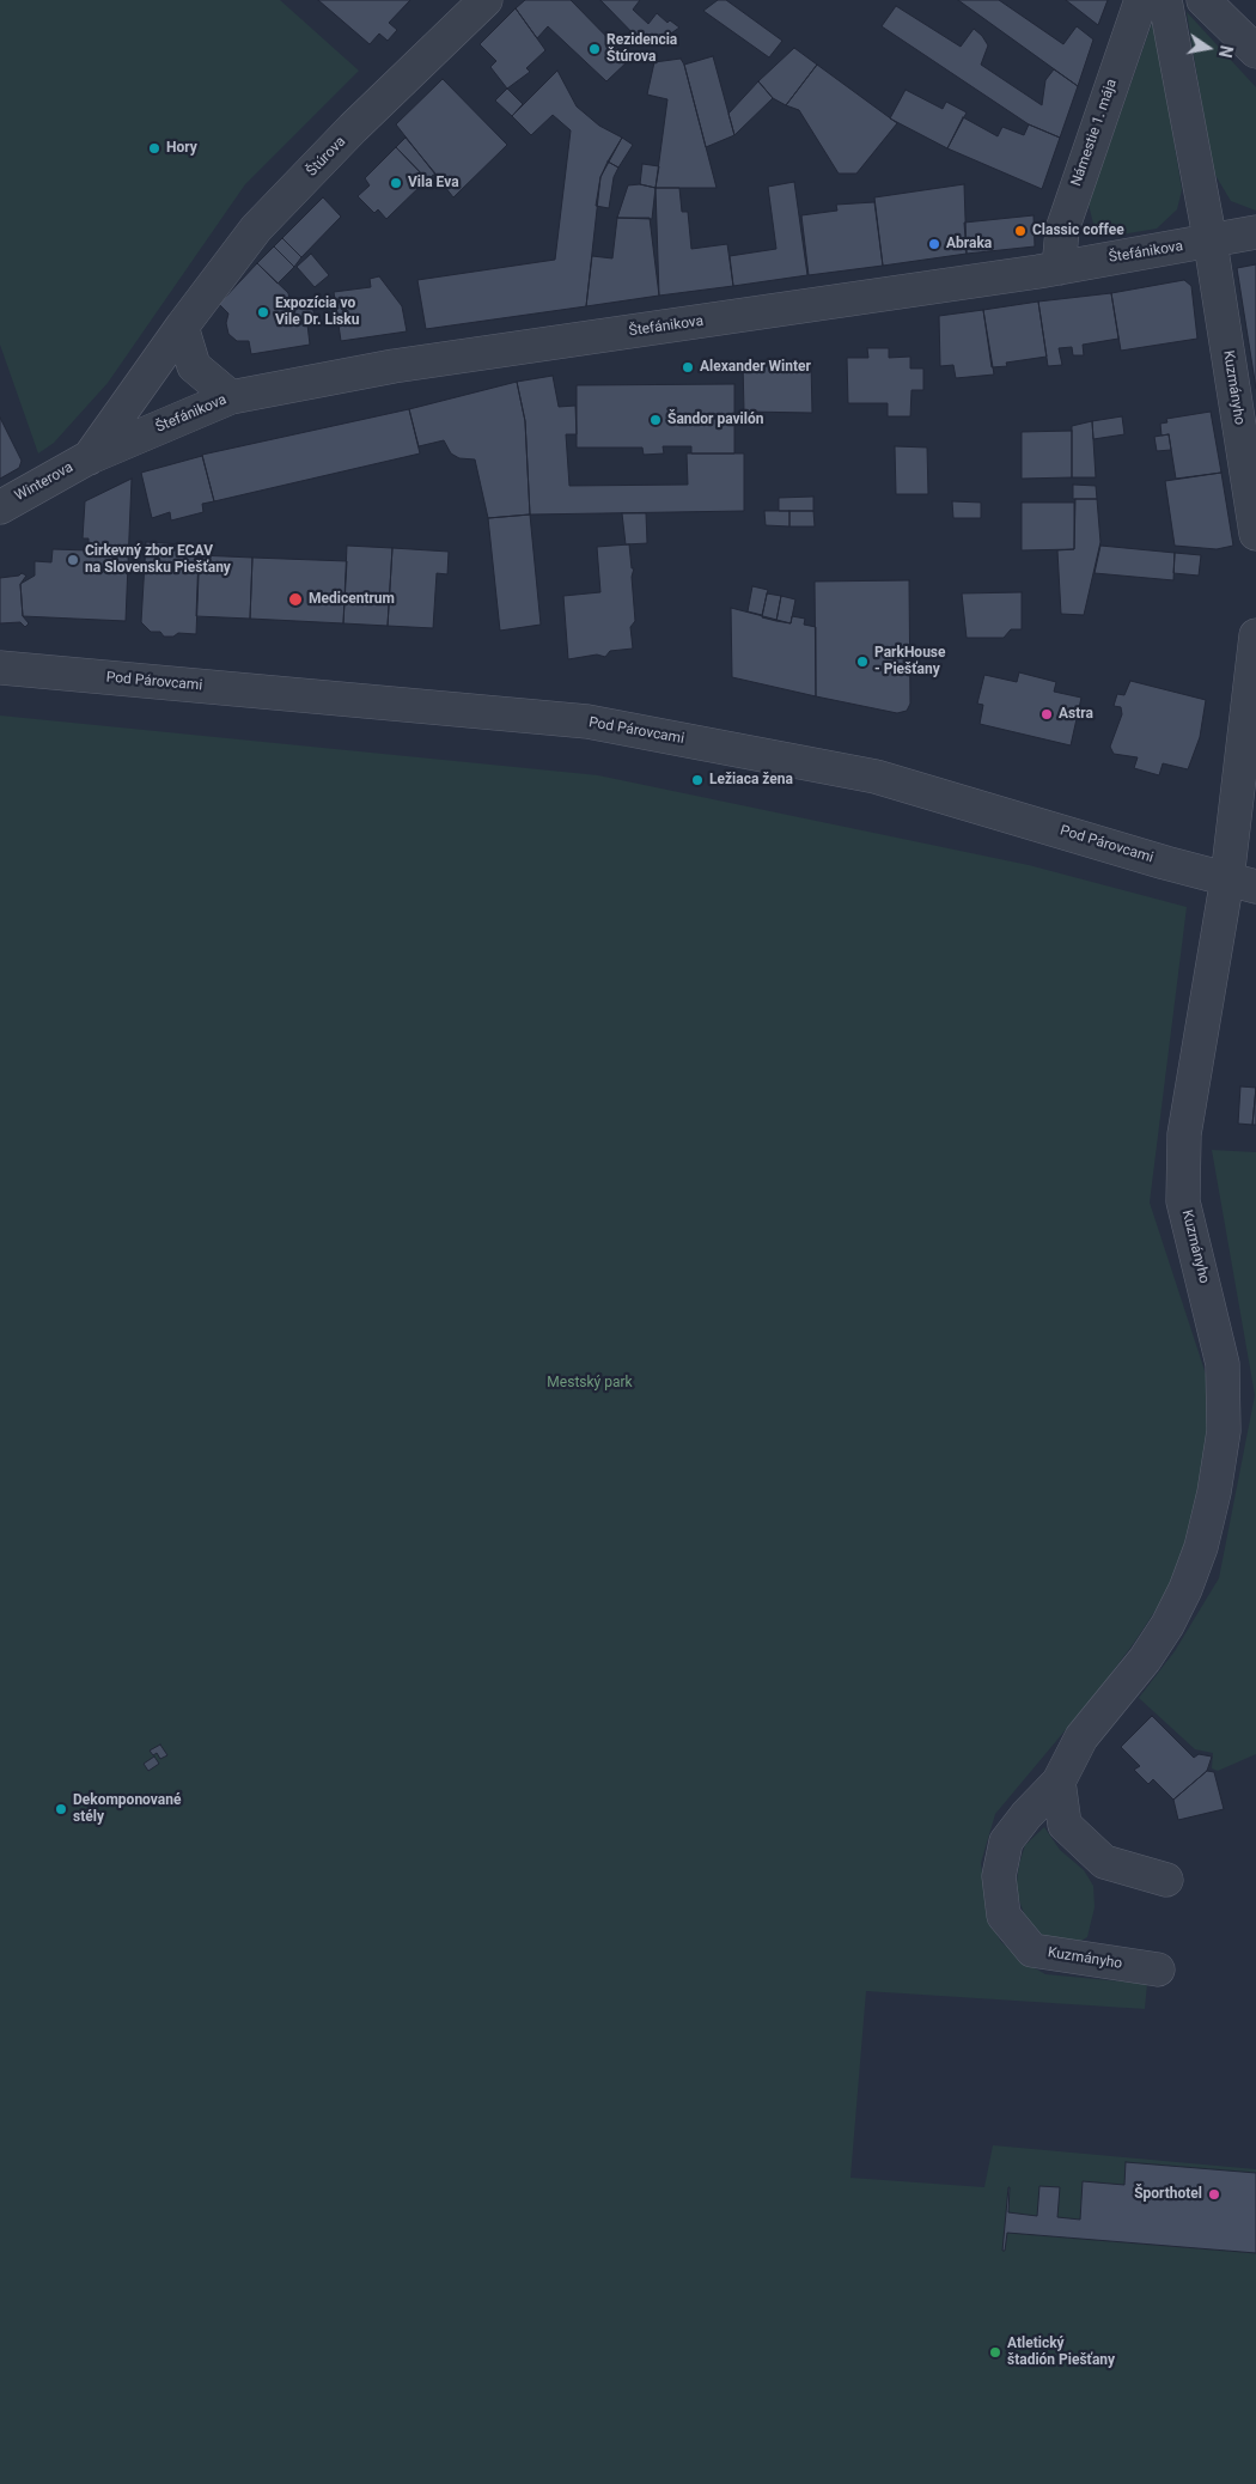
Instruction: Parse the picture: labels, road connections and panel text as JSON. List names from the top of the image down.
{
  "streets": {
    "street": [
      "Námestie 1. mája",
      "Štúrova",
      "Štefánikova",
      "Kuzmányho",
      "Winterova",
      "Pod Párovcami"
    ]
  },
  "crossings": [
    ["Námestie 1. mája", "Štefánikova"],
    ["Štúrova", "Štefánikova"],
    ["Štúrova", "Winterova"],
    ["Štefánikova", "Kuzmányho"],
    ["Štefánikova", "Winterova"],
    ["Kuzmányho", "Pod Párovcami"]
  ],
  "parks": ["Mestský park"],
  "places": [
    "Rezidencia Štúrova",
    "Hory",
    "Vila Eva",
    "Classic coffee",
    "Abraka",
    "Expozícia vo Vile Dr. Lisku",
    "Alexander Winter",
    "Šandor pavilón",
    "Cirkevný zbor ECAV na Slovensku Piešťany",
    "Medicentrum",
    "ParkHouse - Piešťany",
    "Astra",
    "Ležiaca žena",
    "Dekomponované stély",
    "Športhotel",
    "Atletický štadión Piešťany"
  ],
  "north": "right"
}
